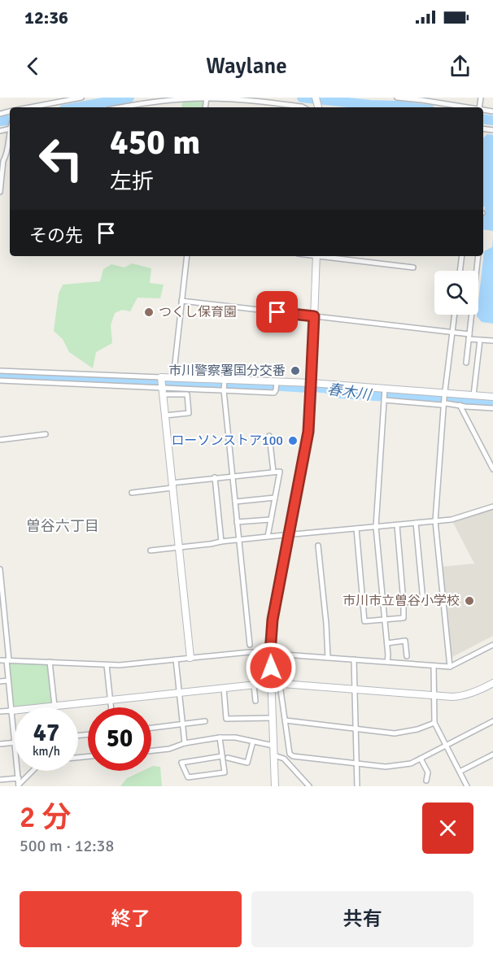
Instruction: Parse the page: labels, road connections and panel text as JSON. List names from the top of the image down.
{
  "districts": ["曽谷六丁目"],
  "water": ["春木川"],
  "places": [
    "つくし保育園",
    "市川警察署国分交番",
    "ローソンストア100",
    "市川市立曽谷小学校"
  ],
  "page": {
    "status": "12:36",
    "header": "Waylane",
    "turn": ["450 m", "左折"],
    "then": "その先",
    "speed": "47 km/h",
    "limit": "50",
    "heading": ["2 分", "500 m · 12:38"],
    "buttons": ["終了", "共有"]
  }
}
